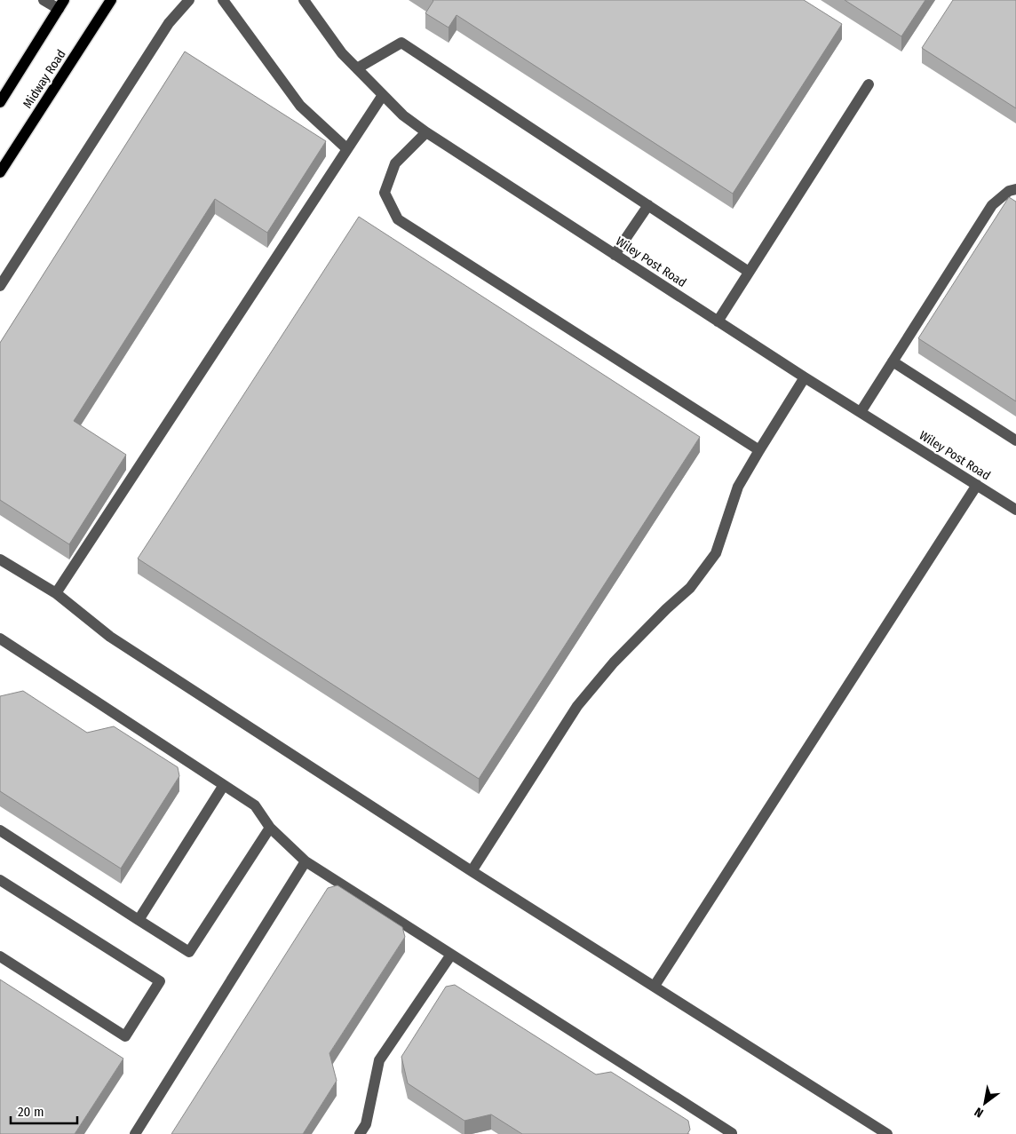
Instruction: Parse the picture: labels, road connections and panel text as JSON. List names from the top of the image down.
{
  "streets": {
    "main road": ["Midway Road"],
    "street": ["Wiley Post Road"]
  },
  "scale_bar": "20 m",
  "north": "bottom left"
}
